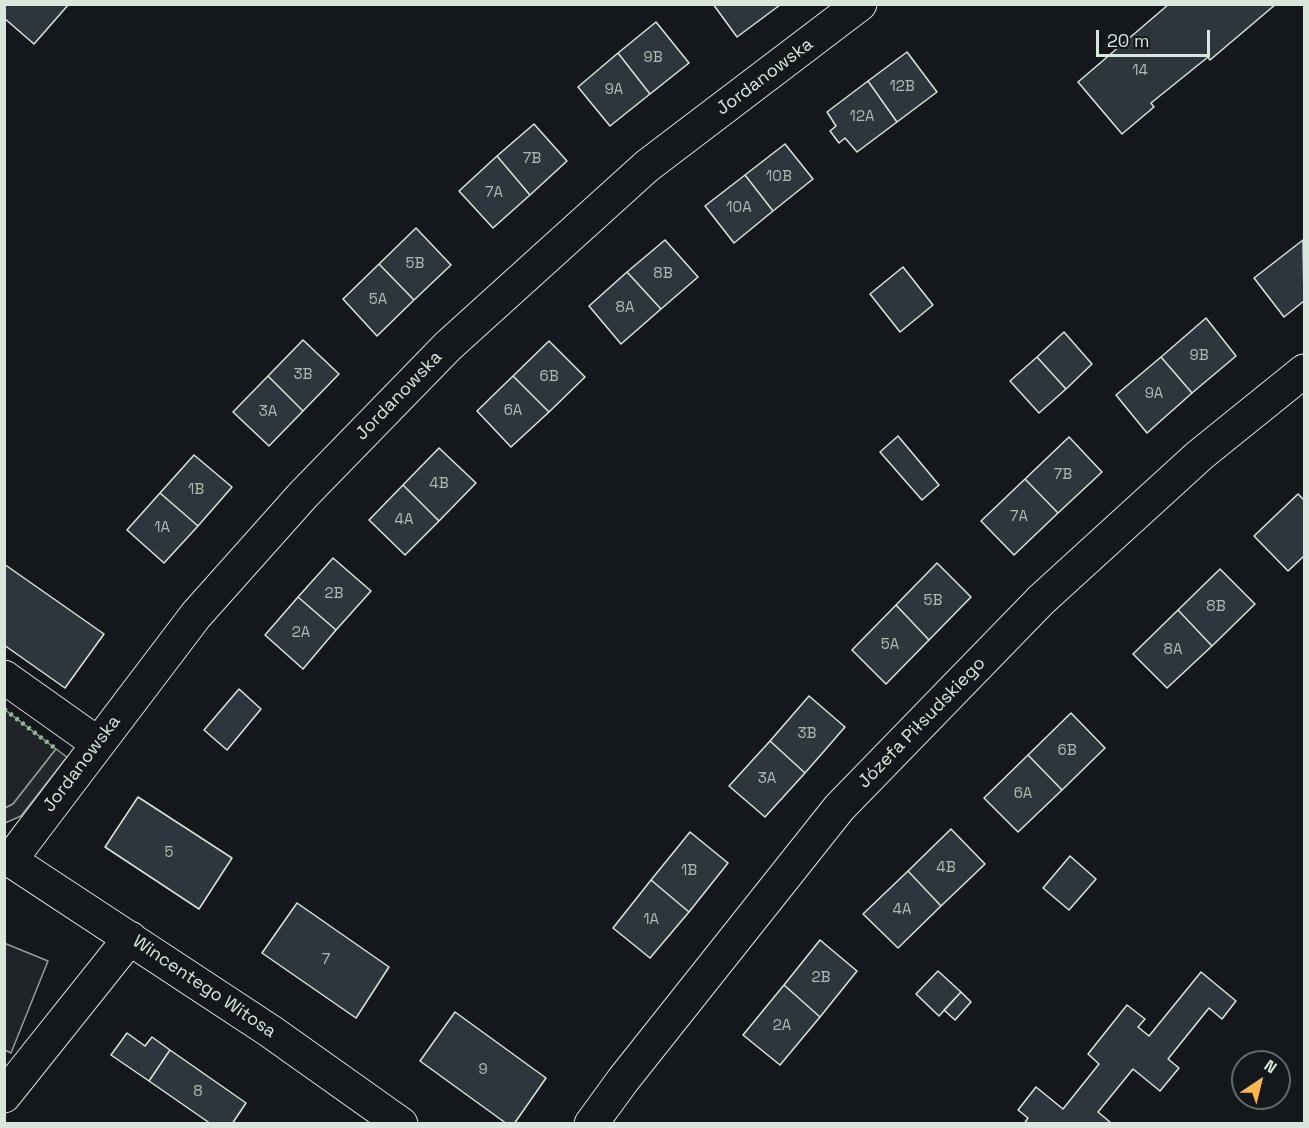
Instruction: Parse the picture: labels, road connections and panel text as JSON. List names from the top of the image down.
{
  "streets": {
    "street": ["Jordanowska", "Józefa Piłsudskiego", "Wincentego Witosa"]
  },
  "crossings": [
    ["Jordanowska", "Wincentego Witosa"]
  ],
  "house_numbers": [
    "9B",
    "14",
    "12B",
    "9A",
    "12A",
    "7B",
    "10B",
    "7A",
    "10A",
    "5B",
    "8B",
    "5A",
    "8A",
    "9B",
    "3B",
    "6B",
    "9A",
    "6A",
    "3A",
    "7B",
    "4B",
    "1B",
    "7A",
    "4A",
    "1A",
    "2B",
    "5B",
    "8B",
    "2A",
    "5A",
    "8A",
    "3B",
    "6B",
    "3A",
    "6A",
    "5",
    "4B",
    "1B",
    "4A",
    "1A",
    "7",
    "2B",
    "2A",
    "9",
    "8"
  ],
  "scale_bar": "20 m",
  "north": "top right"
}
